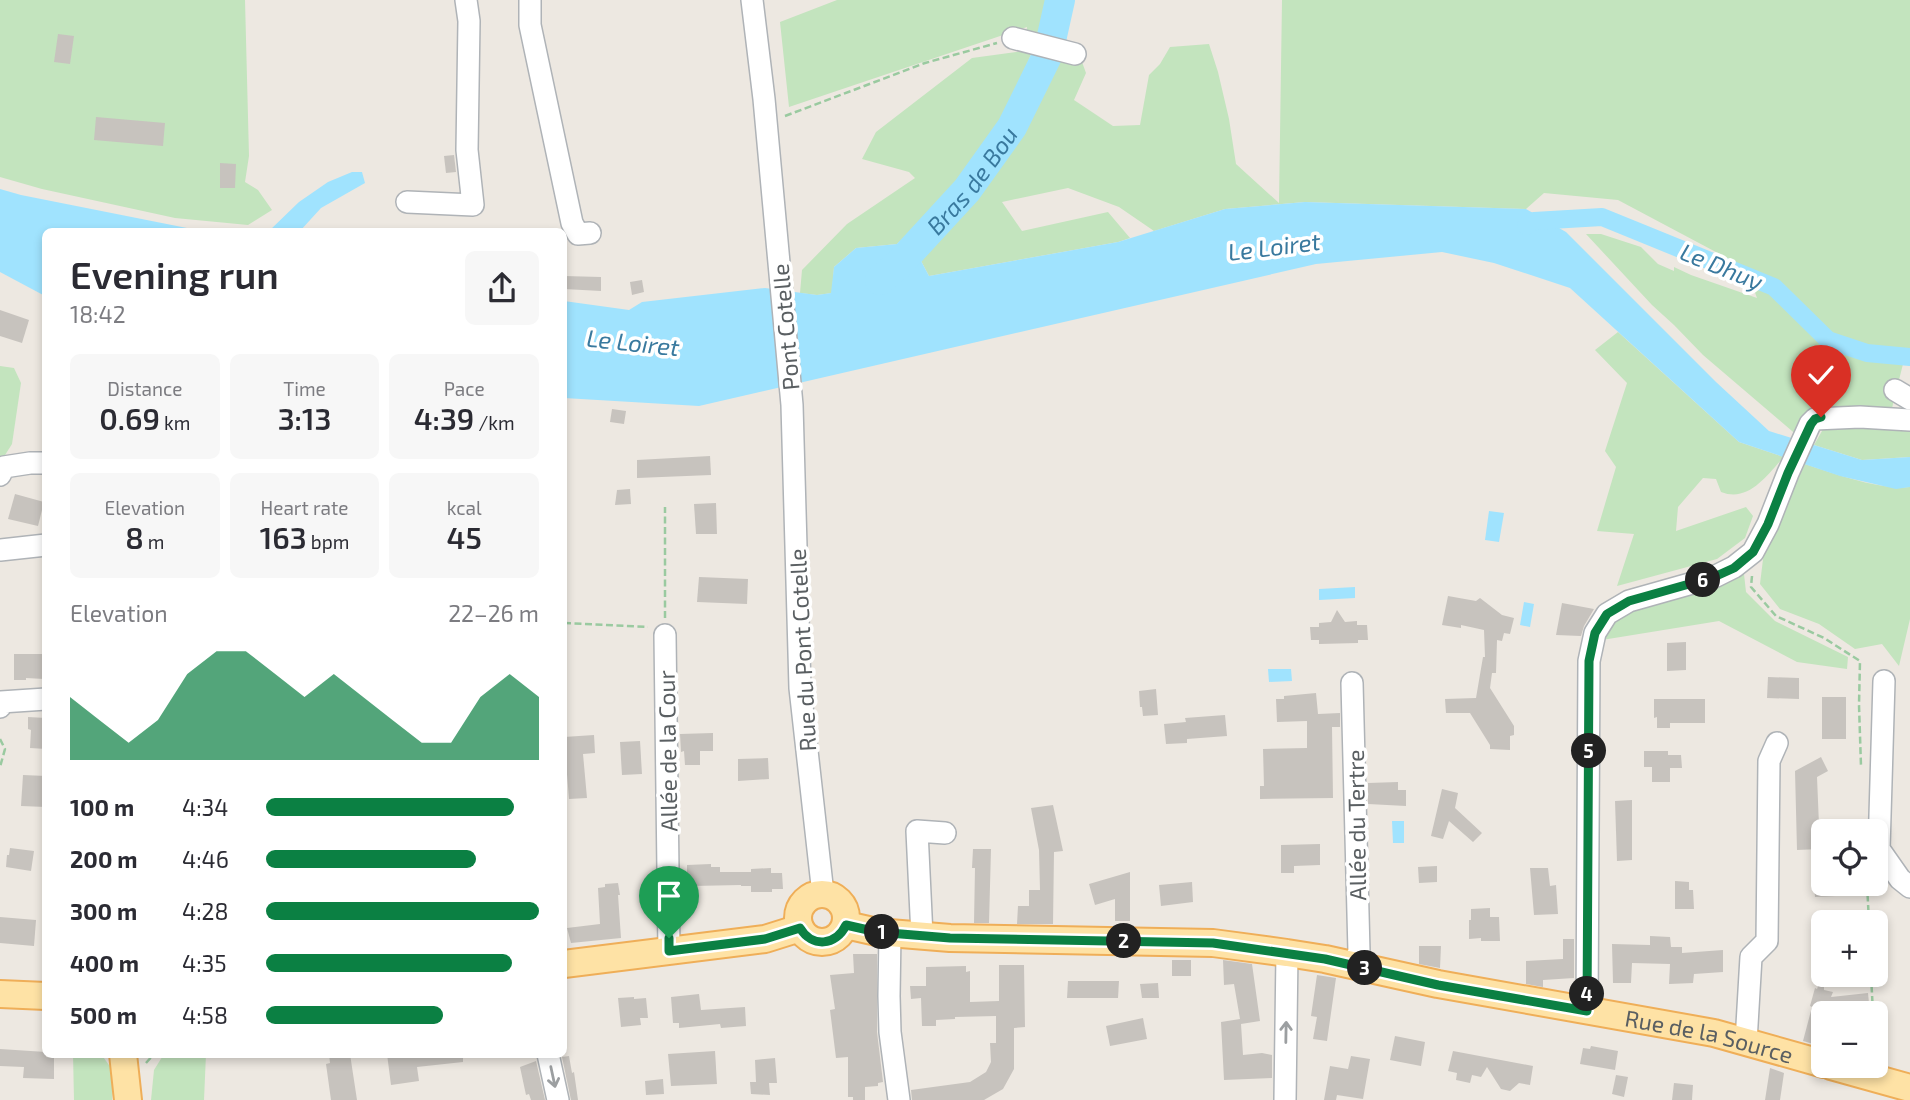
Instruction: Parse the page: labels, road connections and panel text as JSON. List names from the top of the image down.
{
  "streets": {
    "main road": ["Rue de la Source"],
    "street": [
      "Pont Cotelle",
      "Rue du Pont Cotelle",
      "Allée de la Cour",
      "Allée du Tertre"
    ]
  },
  "crossings": [
    ["Pont Cotelle", "Rue du Pont Cotelle"],
    ["Rue du Pont Cotelle", "Rue de la Source"],
    ["Allée du Tertre", "Rue de la Source"]
  ],
  "water": ["Bras de Bou", "Le Loiret", "Le Dhuy"],
  "page": {
    "heading": ["Evening run", "18:42"],
    "stats": [
      ["Distance", "0.69 km"],
      ["Time", "3:13"],
      ["Pace", "4:39 /km"],
      ["Elevation", "8 m"],
      ["Heart rate", "163 bpm"],
      ["kcal", "45"]
    ],
    "pins": [
      "6",
      "5",
      "1",
      "2",
      "3",
      "4"
    ],
    "chart": ["Elevation", "22–26 m"],
    "list": [
      {
        "name": "100 m",
        "note": "4:34"
      },
      {
        "name": "200 m",
        "note": "4:46"
      },
      {
        "name": "300 m",
        "note": "4:28"
      },
      {
        "name": "400 m",
        "note": "4:35"
      },
      {
        "name": "500 m",
        "note": "4:58"
      }
    ],
    "map_buttons": ["+", "−"]
  }
}
